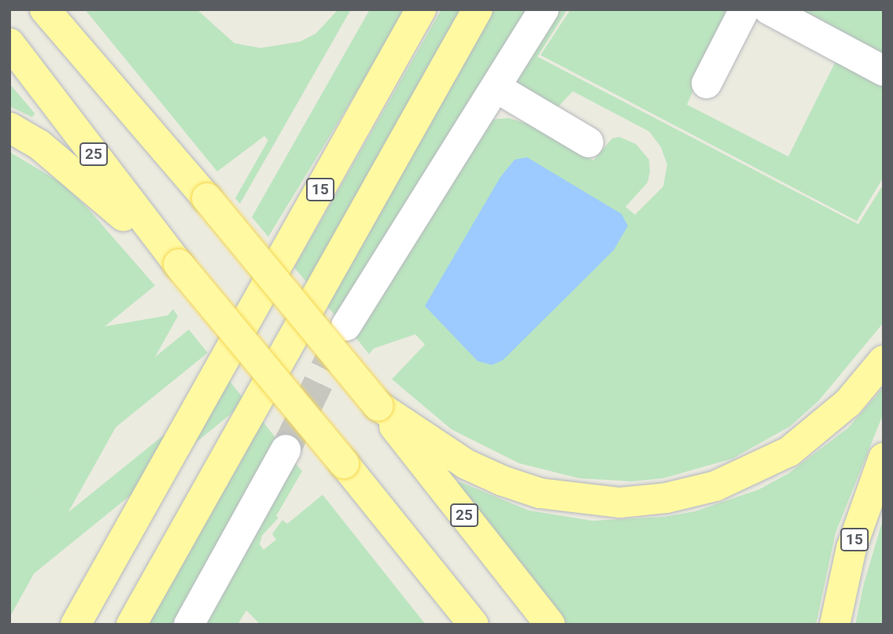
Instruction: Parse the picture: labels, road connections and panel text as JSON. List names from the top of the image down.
{
  "streets": {
    "main road": ["25", "15"]
  }
}
